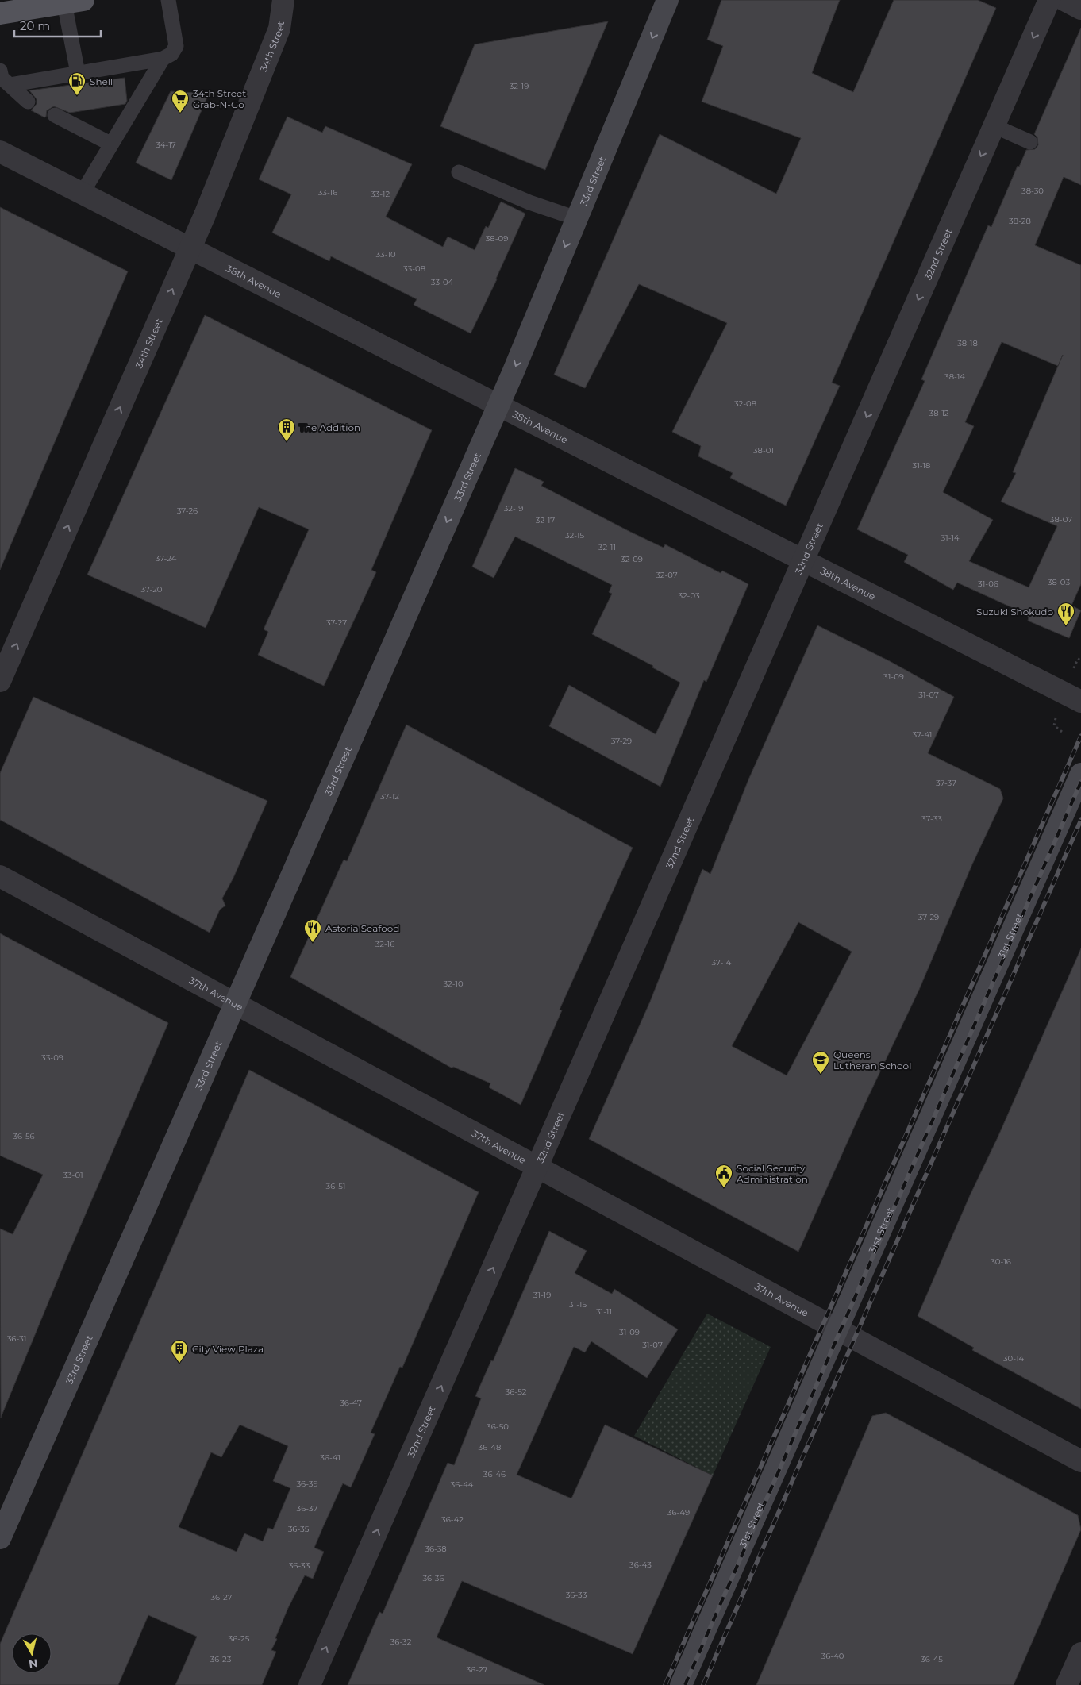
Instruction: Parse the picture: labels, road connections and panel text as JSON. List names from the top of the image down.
{
  "streets": {
    "main road": ["33rd Street", "31st Street"],
    "street": [
      "34th Street",
      "32nd Street",
      "38th Avenue",
      "37th Avenue"
    ]
  },
  "crossings": [
    ["34th Street", "38th Avenue"],
    ["33rd Street", "38th Avenue"],
    ["33rd Street", "37th Avenue"],
    ["32nd Street", "38th Avenue"],
    ["32nd Street", "37th Avenue"],
    ["31st Street", "37th Avenue"]
  ],
  "one_way": ["34th Street", "33rd Street"],
  "places": {
    "fuel station": ["Shell"],
    "supermarket": ["34th Street Grab-N-Go"],
    "building": ["The Addition", "City View Plaza"],
    "restaurant": ["Suzuki Shokudo", "Astoria Seafood"],
    "school or university": ["Queens Lutheran School"],
    "public building": ["Social Security Administration"]
  },
  "house_numbers": [
    "32-19",
    "34-17",
    "38-30",
    "33-16",
    "33-12",
    "38-28",
    "38-09",
    "33-10",
    "33-08",
    "33-04",
    "38-18",
    "38-14",
    "32-08",
    "38-12",
    "38-01",
    "31-18",
    "32-19",
    "37-26",
    "38-07",
    "32-17",
    "32-15",
    "31-14",
    "32-11",
    "37-24",
    "32-09",
    "32-07",
    "38-03",
    "31-06",
    "37-20",
    "32-03",
    "37-27",
    "31-09",
    "31-07",
    "37-41",
    "37-29",
    "37-37",
    "37-12",
    "37-33",
    "37-29",
    "32-16",
    "37-14",
    "32-10",
    "33-09",
    "36-56",
    "33-01",
    "36-51",
    "30-16",
    "31-19",
    "31-15",
    "31-11",
    "31-09",
    "36-31",
    "31-07",
    "30-14",
    "36-52",
    "36-47",
    "36-50",
    "36-48",
    "36-41",
    "36-46",
    "36-39",
    "36-44",
    "36-37",
    "36-49",
    "36-42",
    "36-35",
    "36-38",
    "36-43",
    "36-33",
    "36-36",
    "36-33",
    "36-27",
    "36-25",
    "36-32",
    "36-40",
    "36-23",
    "36-45",
    "36-27"
  ],
  "scale_bar": "20 m",
  "north": "bottom"
}
